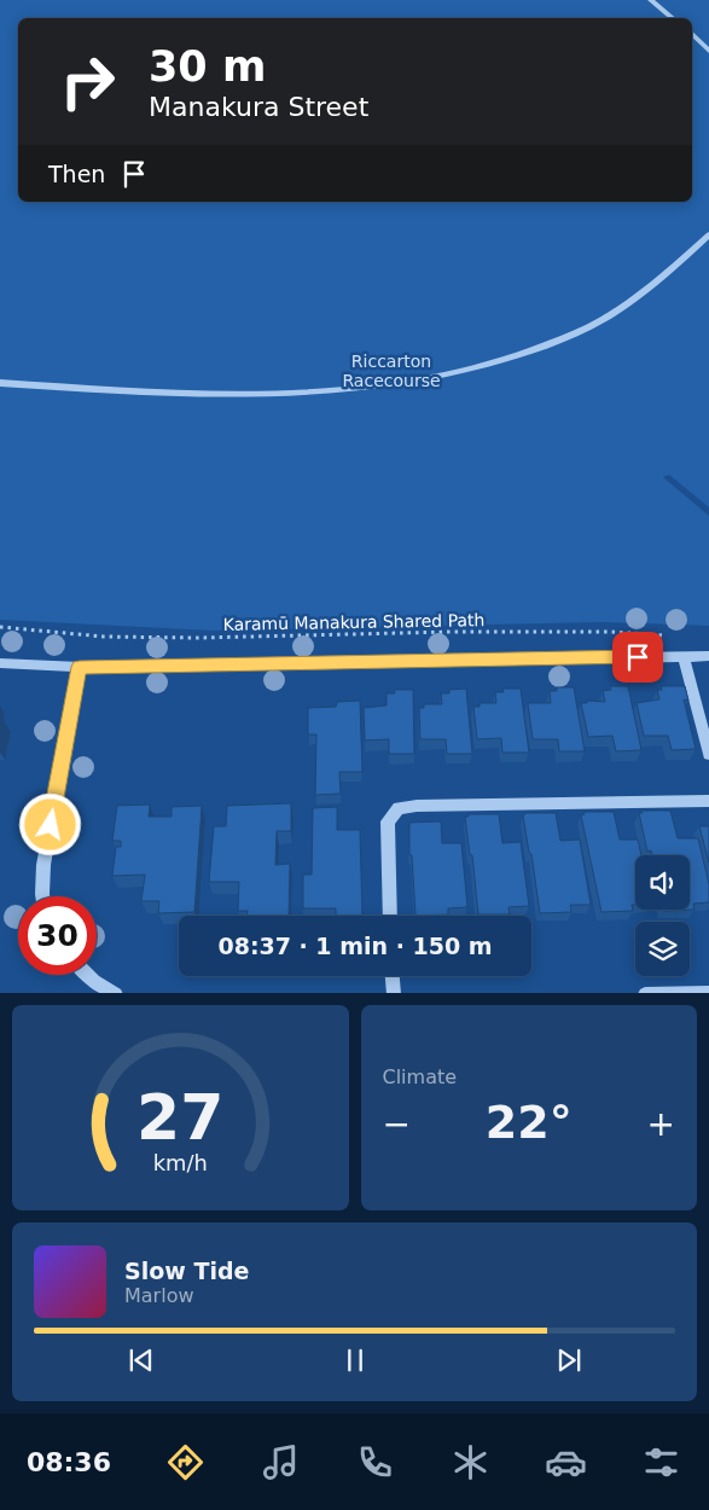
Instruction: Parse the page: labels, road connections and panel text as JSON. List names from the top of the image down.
{
  "streets": {
    "path": ["Karamū Manakura Shared Path"]
  },
  "parks": ["Riccarton Racecourse"],
  "page": {
    "turn": ["30 m", "Manakura Street"],
    "then": "Then",
    "limit": "30",
    "trip": "08:37 · 1 min · 150 m",
    "tile": "Climate",
    "heat": ["−", "22°", "+"],
    "song": ["Slow Tide", "Marlow"],
    "tabs": "08:36",
    "gauge": ["27", "km/h"]
  }
}
